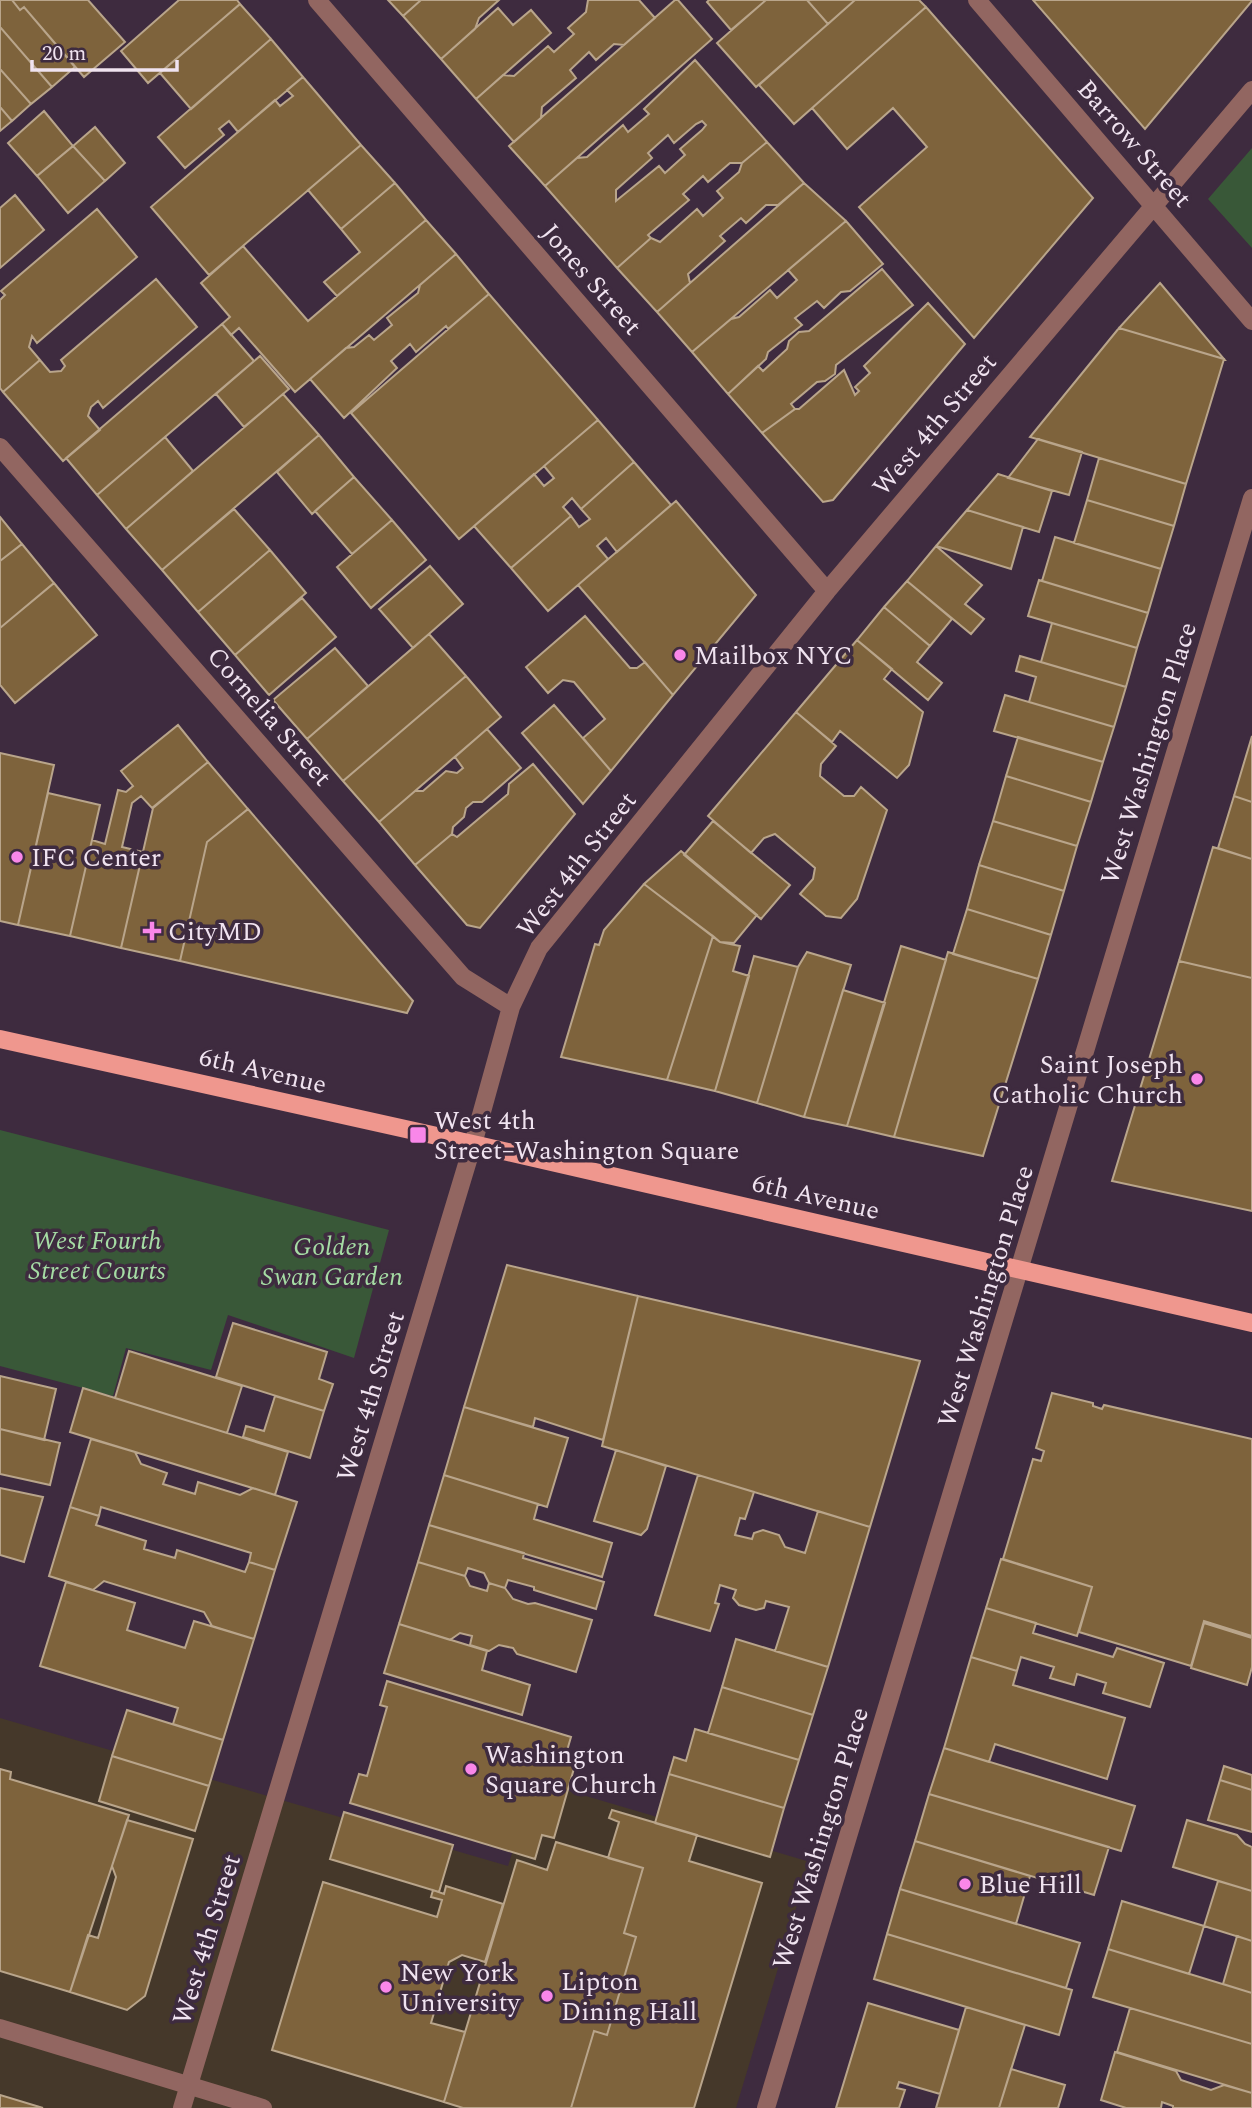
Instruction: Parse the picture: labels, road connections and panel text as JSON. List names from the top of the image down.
{
  "streets": {
    "main road": ["6th Avenue"],
    "street": [
      "Barrow Street",
      "Jones Street",
      "West 4th Street",
      "Cornelia Street",
      "West Washington Place"
    ]
  },
  "crossings": [
    ["Barrow Street", "West 4th Street"],
    ["Jones Street", "West 4th Street"],
    ["West 4th Street", "Cornelia Street"],
    ["West 4th Street", "6th Avenue"],
    ["West Washington Place", "6th Avenue"]
  ],
  "parks": ["West Fourth Street Courts", "Golden Swan Garden"],
  "places": {
    "other": [
      "Mailbox NYC",
      "IFC Center",
      "Saint Joseph Catholic Church",
      "Washington Square Church",
      "Blue Hill",
      "New York University",
      "Lipton Dining Hall"
    ],
    "health": ["CityMD"],
    "transit": ["West 4th Street–Washington Square"]
  },
  "scale_bar": "20 m"
}
